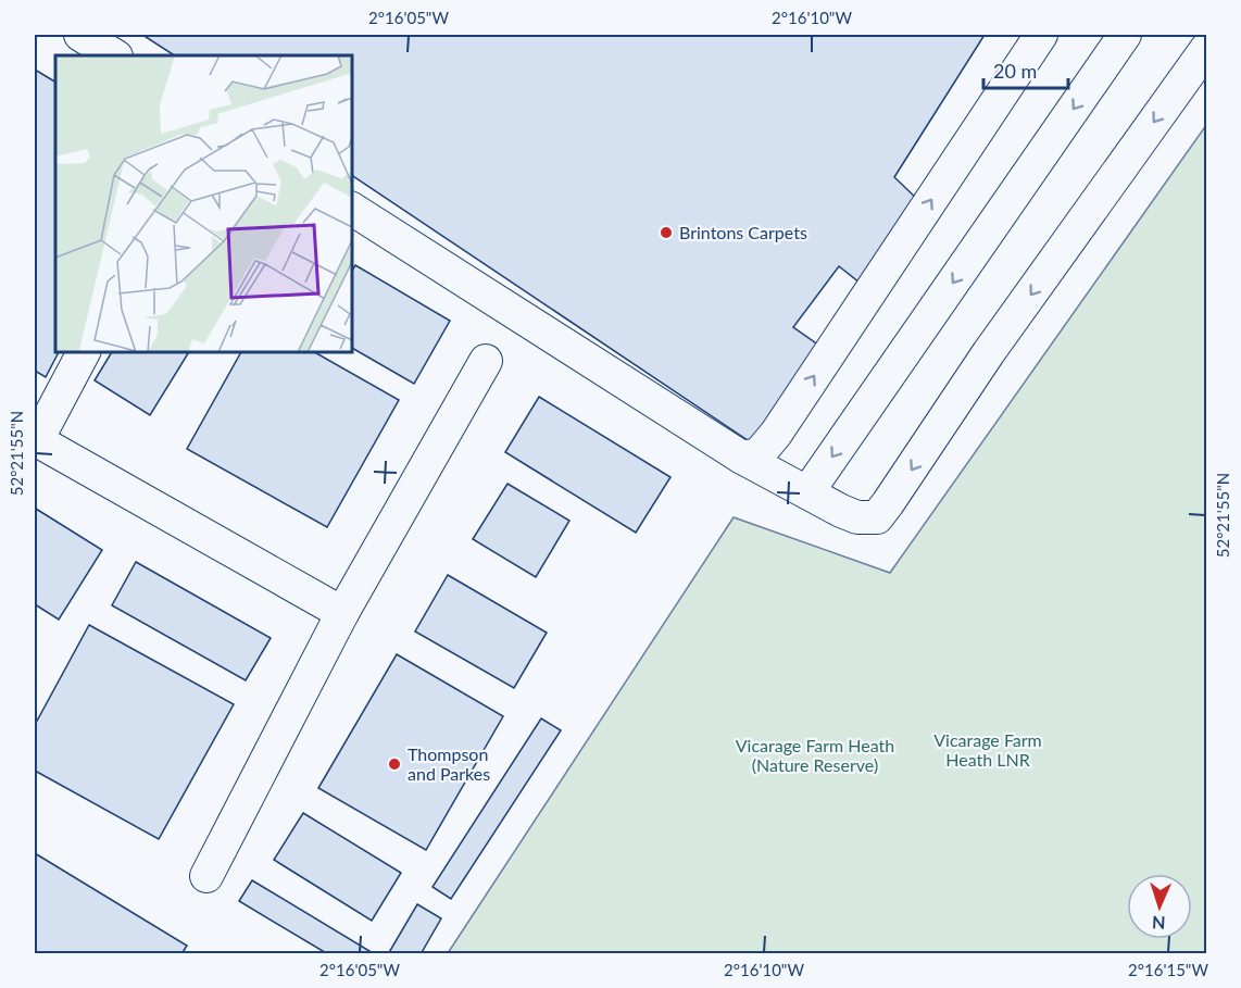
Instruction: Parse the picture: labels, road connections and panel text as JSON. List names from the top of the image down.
{
  "parks": ["Vicarage Farm Heath LNR", "Vicarage Farm Heath (Nature Reserve)"],
  "places": ["Brintons Carpets", "Thompson and Parkes"],
  "scale_bar": "20 m",
  "north": "bottom",
  "coordinates": [
    "2°16'05\"W",
    "2°16'10\"W",
    "52°21'55\"N",
    "2°16'15\"W"
  ]
}
